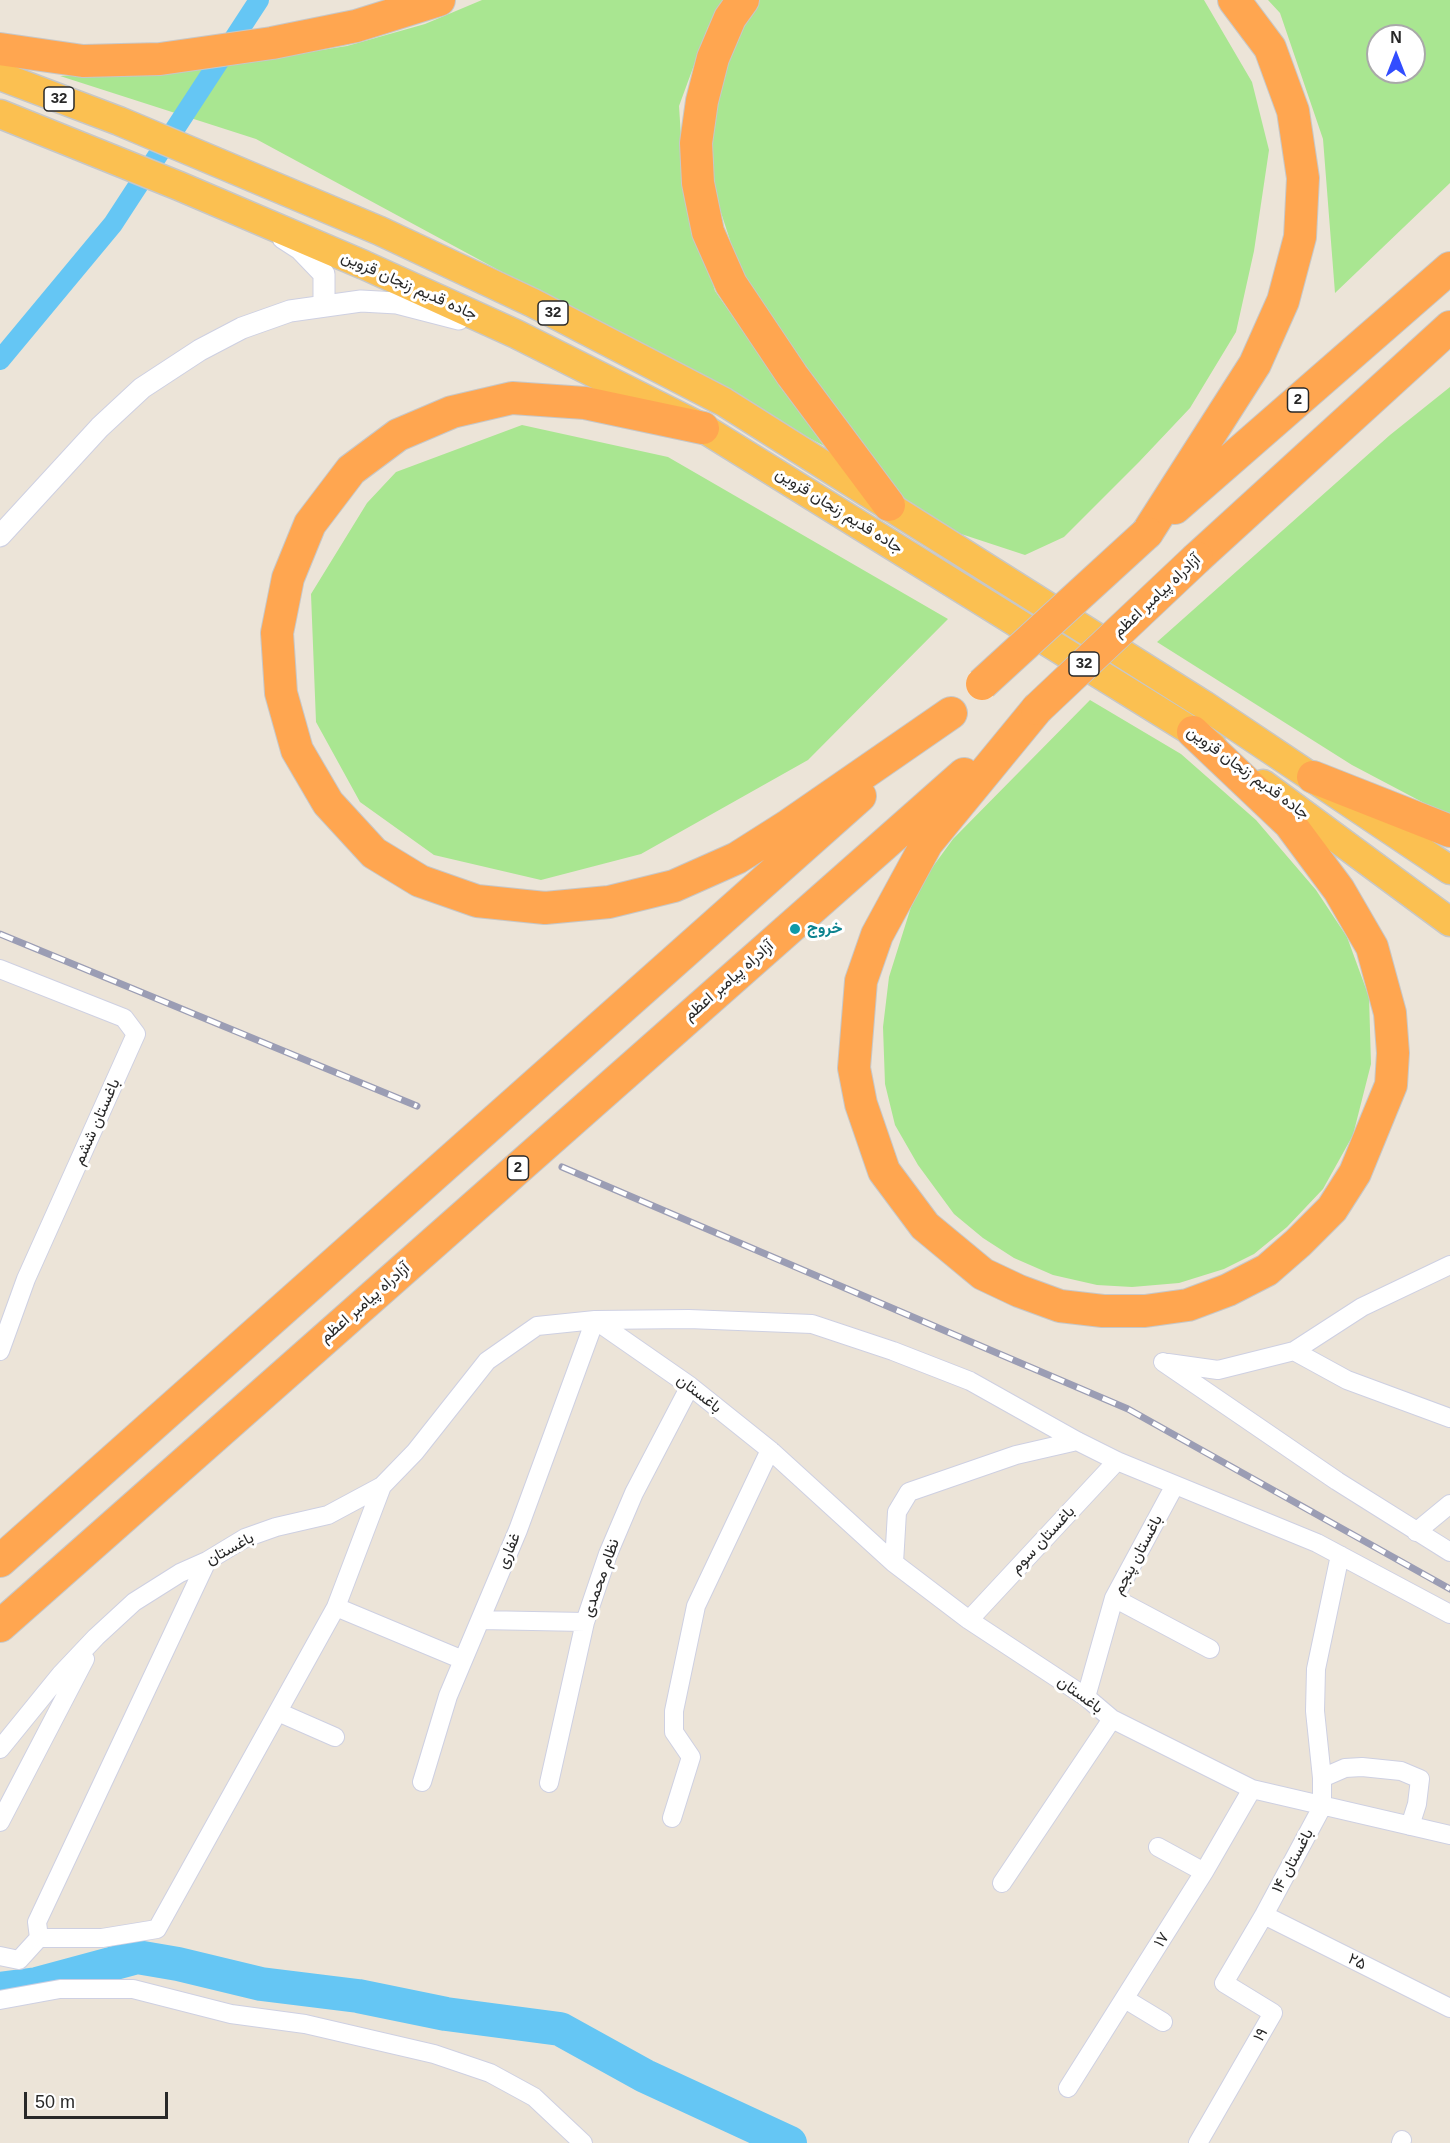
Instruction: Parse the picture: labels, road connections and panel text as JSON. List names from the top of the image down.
{
  "streets": {
    "highway": [
      "32",
      "جاده قدیم زنجان قزوین",
      "2",
      "آزادراه پیامبر اعظم"
    ],
    "street": [
      "باغستان ششم",
      "باغستان",
      "باغستان سوم",
      "غفاری",
      "باغستان پنجم",
      "نظام محمدی",
      "باغستان ۱۴",
      "۱۷",
      "۲۵",
      "۱۹"
    ]
  },
  "crossings": [
    ["باغستان", "باغستان سوم"],
    ["باغستان", "غفاری"],
    ["باغستان", "باغستان پنجم"],
    ["باغستان", "نظام محمدی"],
    ["باغستان", "باغستان ۱۴"],
    ["باغستان", "۱۷"],
    ["باغستان ۱۴", "۲۵"],
    ["باغستان ۱۴", "۱۹"],
    ["۲۵", "۱۹"]
  ],
  "places": ["خروج"],
  "scale_bar": "50 m",
  "north": "top"
}
